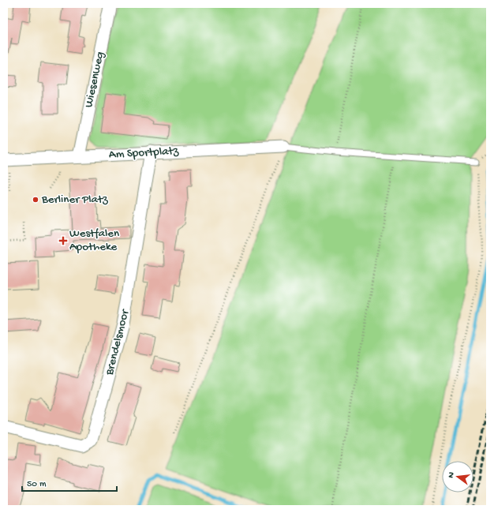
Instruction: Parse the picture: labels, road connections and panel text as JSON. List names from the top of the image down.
{
  "streets": {
    "street": ["Wiesenweg", "Am Sportplatz", "Brendelsmoor"]
  },
  "crossings": [
    ["Wiesenweg", "Am Sportplatz"],
    ["Am Sportplatz", "Brendelsmoor"]
  ],
  "places": {
    "other": ["Berliner Platz"],
    "health": ["Westfalen Apotheke"]
  },
  "scale_bar": "50 m",
  "north": "left"
}
